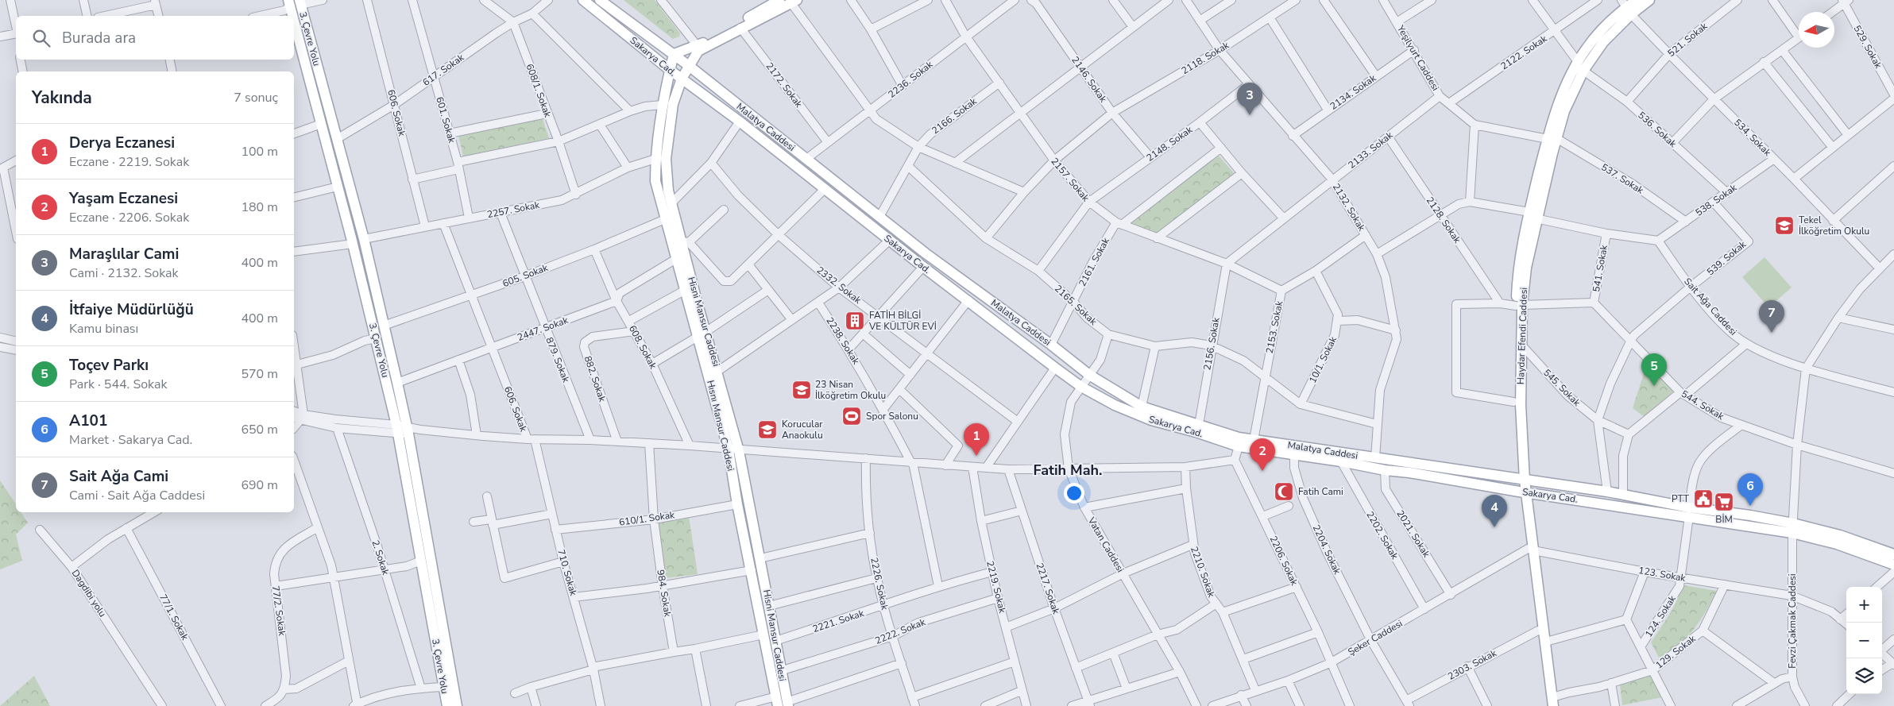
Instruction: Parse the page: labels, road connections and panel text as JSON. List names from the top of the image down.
{
  "streets": {
    "main road": [
      "3. Çevre Yolu",
      "Sakarya Cad.",
      "Malatya Caddesi",
      "Hisni Mansur Caddesi",
      "Haydar Efendi Caddesi",
      "Hısnı Mansur Caddesi"
    ],
    "street": [
      "521. Sokak",
      "529. Sokak",
      "2122. Sokak",
      "2118. Sokak",
      "Yeşilyurt Caddesi",
      "617. Sokak",
      "2236. Sokak",
      "2146. Sokak",
      "2172. Sokak",
      "608/1. Sokak",
      "2134. Sokak",
      "606. Sokak",
      "2166. Sokak",
      "601. Sokak",
      "536. Sokak",
      "534. Sokak",
      "2148. Sokak",
      "2133. Sokak",
      "537. Sokak",
      "2157. Sokak",
      "538. Sokak",
      "2132. Sokak",
      "2257. Sokak",
      "2128. Sokak",
      "539. Sokak",
      "2161. Sokak",
      "541. Sokak",
      "605. Sokak",
      "2332. Sokak",
      "2165. Sokak",
      "Sait Ağa Caddesi",
      "2153. Sokak",
      "2447. Sokak",
      "2238. Sokak",
      "2156. Sokak",
      "608. Sokak",
      "879. Sokak",
      "10/1. Sokak",
      "882. Sokak",
      "545. Sokak",
      "544. Sokak",
      "610/1. Sokak",
      "2021. Sokak",
      "2202. Sokak",
      "Vatan Caddesi",
      "2204. Sokak",
      "2. Sokak",
      "2206. Sokak",
      "2210. Sokak",
      "710. Sokak",
      "123. Sokak",
      "2226. Sokak",
      "2219. Sokak",
      "2217. Sokak",
      "Dagdibi yolu",
      "984. Sokak",
      "77/2. Sokak",
      "124. Sokak",
      "77/1. Sokak",
      "2221. Sokak",
      "Fevzi Çakmak Caddesi",
      "2222. Sokak",
      "Şeker Caddesi",
      "129. Sokak",
      "2303. Sokak"
    ]
  },
  "crossings": [
    ["3. Çevre Yolu", "617. Sokak"],
    ["3. Çevre Yolu", "2257. Sokak"],
    ["3. Çevre Yolu", "605. Sokak"],
    ["3. Çevre Yolu", "2447. Sokak"],
    ["521. Sokak", "536. Sokak"],
    ["521. Sokak", "534. Sokak"],
    ["2122. Sokak", "Yeşilyurt Caddesi"],
    ["2122. Sokak", "536. Sokak"],
    ["Sakarya Cad.", "Malatya Caddesi"],
    ["Sakarya Cad.", "Hisni Mansur Caddesi"],
    ["Sakarya Cad.", "Haydar Efendi Caddesi"],
    ["Sakarya Cad.", "Hısnı Mansur Caddesi"],
    ["Sakarya Cad.", "2021. Sokak"],
    ["Sakarya Cad.", "2202. Sokak"],
    ["Sakarya Cad.", "Vatan Caddesi"],
    ["Sakarya Cad.", "2204. Sokak"],
    ["Sakarya Cad.", "124. Sokak"],
    ["Sakarya Cad.", "Fevzi Çakmak Caddesi"],
    ["2118. Sokak", "2146. Sokak"],
    ["2118. Sokak", "2157. Sokak"],
    ["2118. Sokak", "2132. Sokak"],
    ["2118. Sokak", "2165. Sokak"],
    ["Yeşilyurt Caddesi", "2134. Sokak"],
    ["Yeşilyurt Caddesi", "2133. Sokak"],
    ["Yeşilyurt Caddesi", "537. Sokak"],
    ["Yeşilyurt Caddesi", "Haydar Efendi Caddesi"],
    ["617. Sokak", "608/1. Sokak"],
    ["617. Sokak", "606. Sokak"],
    ["617. Sokak", "601. Sokak"],
    ["2236. Sokak", "2172. Sokak"],
    ["2236. Sokak", "Malatya Caddesi"],
    ["2236. Sokak", "2157. Sokak"],
    ["2146. Sokak", "2148. Sokak"],
    ["2172. Sokak", "Hisni Mansur Caddesi"],
    ["608/1. Sokak", "2257. Sokak"],
    ["2134. Sokak", "2132. Sokak"],
    ["606. Sokak", "2257. Sokak"],
    ["606. Sokak", "605. Sokak"],
    ["606. Sokak", "2447. Sokak"],
    ["606. Sokak", "710. Sokak"],
    ["2166. Sokak", "Malatya Caddesi"],
    ["2166. Sokak", "2157. Sokak"],
    ["2166. Sokak", "2165. Sokak"],
    ["601. Sokak", "2257. Sokak"],
    ["Malatya Caddesi", "2132. Sokak"],
    ["Malatya Caddesi", "2161. Sokak"],
    ["Malatya Caddesi", "Hisni Mansur Caddesi"],
    ["Malatya Caddesi", "2153. Sokak"],
    ["Malatya Caddesi", "Haydar Efendi Caddesi"],
    ["Malatya Caddesi", "2156. Sokak"],
    ["Malatya Caddesi", "Hısnı Mansur Caddesi"],
    ["Malatya Caddesi", "Vatan Caddesi"],
    ["536. Sokak", "538. Sokak"],
    ["536. Sokak", "Haydar Efendi Caddesi"],
    ["534. Sokak", "538. Sokak"],
    ["534. Sokak", "Haydar Efendi Caddesi"],
    ["2148. Sokak", "2157. Sokak"],
    ["2148. Sokak", "2132. Sokak"],
    ["2148. Sokak", "2165. Sokak"],
    ["2133. Sokak", "2157. Sokak"],
    ["2133. Sokak", "2132. Sokak"],
    ["2133. Sokak", "2128. Sokak"],
    ["2133. Sokak", "2156. Sokak"],
    ["537. Sokak", "538. Sokak"],
    ["537. Sokak", "Haydar Efendi Caddesi"],
    ["2157. Sokak", "2161. Sokak"],
    ["2157. Sokak", "2153. Sokak"],
    ["2157. Sokak", "2156. Sokak"],
    ["538. Sokak", "539. Sokak"],
    ["538. Sokak", "Sait Ağa Caddesi"],
    ["2132. Sokak", "2165. Sokak"],
    ["2132. Sokak", "2153. Sokak"],
    ["2257. Sokak", "879. Sokak"],
    ["2257. Sokak", "Hısnı Mansur Caddesi"],
    ["2128. Sokak", "541. Sokak"],
    ["539. Sokak", "Sait Ağa Caddesi"],
    ["539. Sokak", "545. Sokak"],
    ["539. Sokak", "544. Sokak"],
    ["2161. Sokak", "2165. Sokak"],
    ["541. Sokak", "Haydar Efendi Caddesi"],
    ["541. Sokak", "544. Sokak"],
    ["605. Sokak", "608. Sokak"],
    ["605. Sokak", "879. Sokak"],
    ["605. Sokak", "Hısnı Mansur Caddesi"],
    ["2165. Sokak", "2153. Sokak"],
    ["2165. Sokak", "2156. Sokak"],
    ["2165. Sokak", "10/1. Sokak"],
    ["2165. Sokak", "Vatan Caddesi"],
    ["Hisni Mansur Caddesi", "Hısnı Mansur Caddesi"],
    ["Hisni Mansur Caddesi", "2221. Sokak"],
    ["Hisni Mansur Caddesi", "2222. Sokak"],
    ["2447. Sokak", "608. Sokak"],
    ["2447. Sokak", "879. Sokak"],
    ["2447. Sokak", "Hısnı Mansur Caddesi"],
    ["Haydar Efendi Caddesi", "545. Sokak"],
    ["Haydar Efendi Caddesi", "123. Sokak"],
    ["Haydar Efendi Caddesi", "Şeker Caddesi"],
    ["Haydar Efendi Caddesi", "129. Sokak"],
    ["Haydar Efendi Caddesi", "2303. Sokak"],
    ["2238. Sokak", "2221. Sokak"],
    ["608. Sokak", "882. Sokak"],
    ["544. Sokak", "124. Sokak"],
    ["Hısnı Mansur Caddesi", "610/1. Sokak"],
    ["610/1. Sokak", "710. Sokak"],
    ["610/1. Sokak", "984. Sokak"],
    ["2021. Sokak", "Şeker Caddesi"],
    ["2202. Sokak", "Şeker Caddesi"],
    ["2204. Sokak", "Şeker Caddesi"],
    ["2204. Sokak", "2303. Sokak"],
    ["2206. Sokak", "Şeker Caddesi"],
    ["2210. Sokak", "Şeker Caddesi"],
    ["123. Sokak", "124. Sokak"],
    ["123. Sokak", "Fevzi Çakmak Caddesi"],
    ["123. Sokak", "Şeker Caddesi"],
    ["123. Sokak", "129. Sokak"],
    ["2226. Sokak", "2221. Sokak"],
    ["2226. Sokak", "2222. Sokak"],
    ["2219. Sokak", "2221. Sokak"],
    ["2219. Sokak", "2222. Sokak"],
    ["Dagdibi yolu", "77/1. Sokak"]
  ],
  "districts": ["Fatih Mah."],
  "places": {
    "school or university": ["Tekel İlköğretim Okulu", "23 Nisan İlköğretim Okulu", "Korucular Anaokulu"],
    "building": ["FATİH BİLGİ VE KÜLTÜR EVİ"],
    "sports": ["Spor Salonu"],
    "mosque": ["Fatih Cami"],
    "public building": ["PTT"],
    "supermarket": ["BİM"]
  },
  "north": "left",
  "page": {
    "search": "Burada ara",
    "heading": ["Yakında", "7 sonuç"],
    "pins": [
      "3",
      "7",
      "5",
      "1",
      "2",
      "6",
      "4"
    ],
    "list": [
      {
        "mark": "1",
        "name": "Derya Eczanesi",
        "note": "Eczane · 2219. Sokak",
        "value": "100 m"
      },
      {
        "mark": "2",
        "name": "Yaşam Eczanesi",
        "note": "Eczane · 2206. Sokak",
        "value": "180 m"
      },
      {
        "mark": "3",
        "name": "Maraşlılar Cami",
        "note": "Cami · 2132. Sokak",
        "value": "400 m"
      },
      {
        "mark": "4",
        "name": "İtfaiye Müdürlüğü",
        "note": "Kamu binası",
        "value": "400 m"
      },
      {
        "mark": "5",
        "name": "Toçev Parkı",
        "note": "Park · 544. Sokak",
        "value": "570 m"
      },
      {
        "mark": "6",
        "name": "A101",
        "note": "Market · Sakarya Cad.",
        "value": "650 m"
      },
      {
        "mark": "7",
        "name": "Sait Ağa Cami",
        "note": "Cami · Sait Ağa Caddesi",
        "value": "690 m"
      }
    ],
    "map_buttons": ["+", "−"]
  }
}
